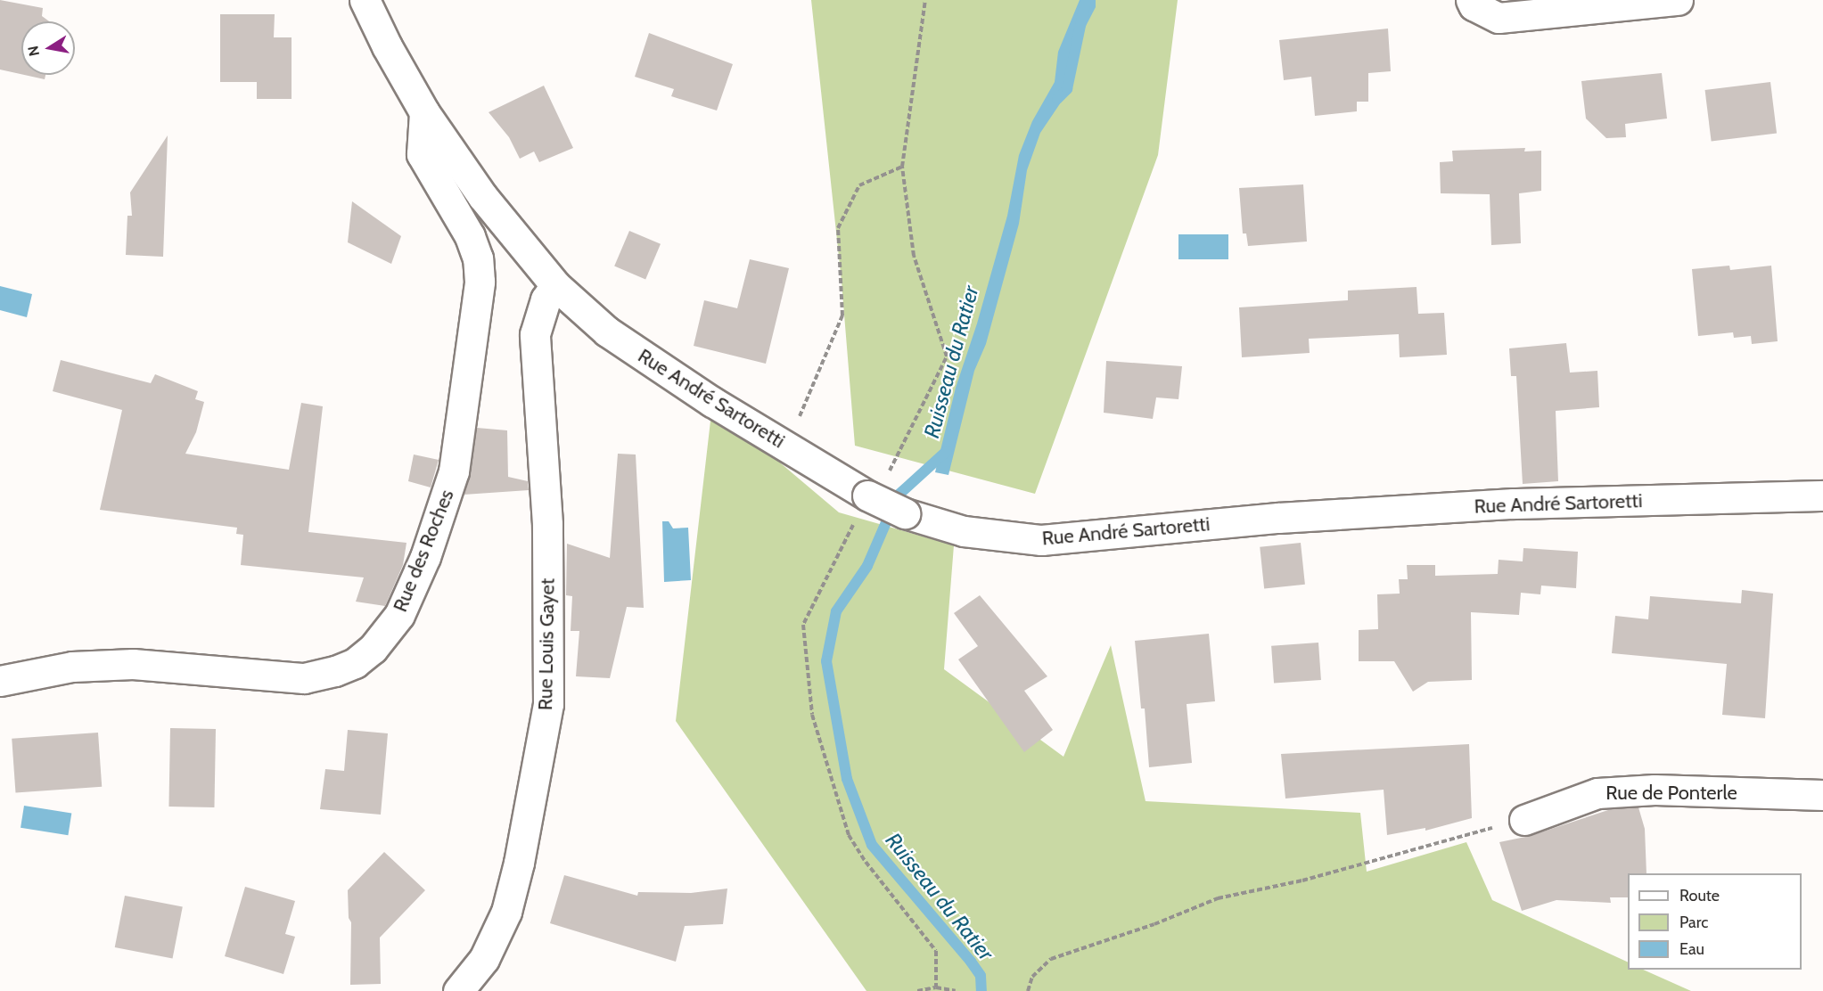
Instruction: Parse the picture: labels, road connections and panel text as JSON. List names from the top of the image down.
{
  "streets": {
    "street": [
      "Rue André Sartoretti",
      "Rue des Roches",
      "Rue Louis Gayet",
      "Rue de Ponterle"
    ]
  },
  "crossings": [
    ["Rue André Sartoretti", "Rue des Roches"],
    ["Rue André Sartoretti", "Rue Louis Gayet"]
  ],
  "water": ["Ruisseau du Ratier"],
  "legend": ["Route", "Parc", "Eau"],
  "north": "left"
}
